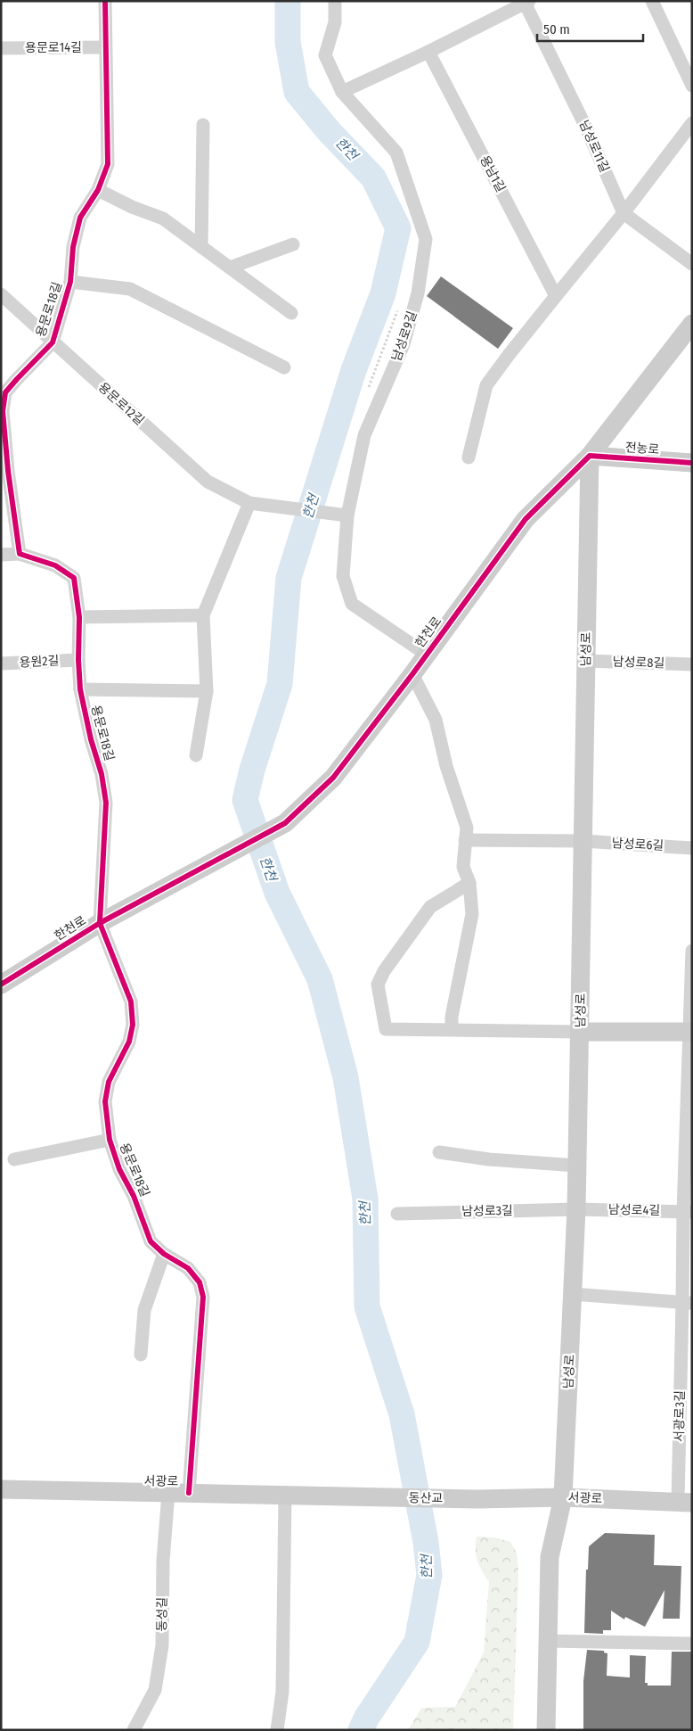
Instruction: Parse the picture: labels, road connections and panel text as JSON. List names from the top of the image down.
{
  "streets": {
    "main road": [
      "전농로",
      "한천로",
      "남성로",
      "서광로",
      "동산교"
    ],
    "street": [
      "용문로14길",
      "남성로11길",
      "용남1길",
      "용문로18길",
      "남성로9길",
      "용문로12길",
      "용원2길",
      "남성로8길",
      "남성로6길",
      "남성로4길",
      "남성로3길",
      "서광로3길",
      "동성길"
    ]
  },
  "crossings": [
    ["용문로14길", "용문로18길"],
    ["남성로11길", "용남1길"],
    ["남성로11길", "남성로9길"],
    ["용문로18길", "용문로12길"],
    ["용문로18길", "한천로"],
    ["용문로18길", "용원2길"],
    ["용문로18길", "서광로"],
    ["남성로9길", "한천로"],
    ["전농로", "한천로"],
    ["전농로", "남성로"],
    ["한천로", "남성로"],
    ["남성로", "남성로8길"],
    ["남성로", "남성로6길"],
    ["남성로", "남성로4길"],
    ["남성로", "남성로3길"],
    ["남성로", "서광로"],
    ["남성로4길", "남성로3길"],
    ["남성로4길", "서광로3길"],
    ["서광로3길", "서광로"],
    ["서광로", "동산교"],
    ["서광로", "동성길"]
  ],
  "water": ["한천"],
  "scale_bar": "50 m"
}
